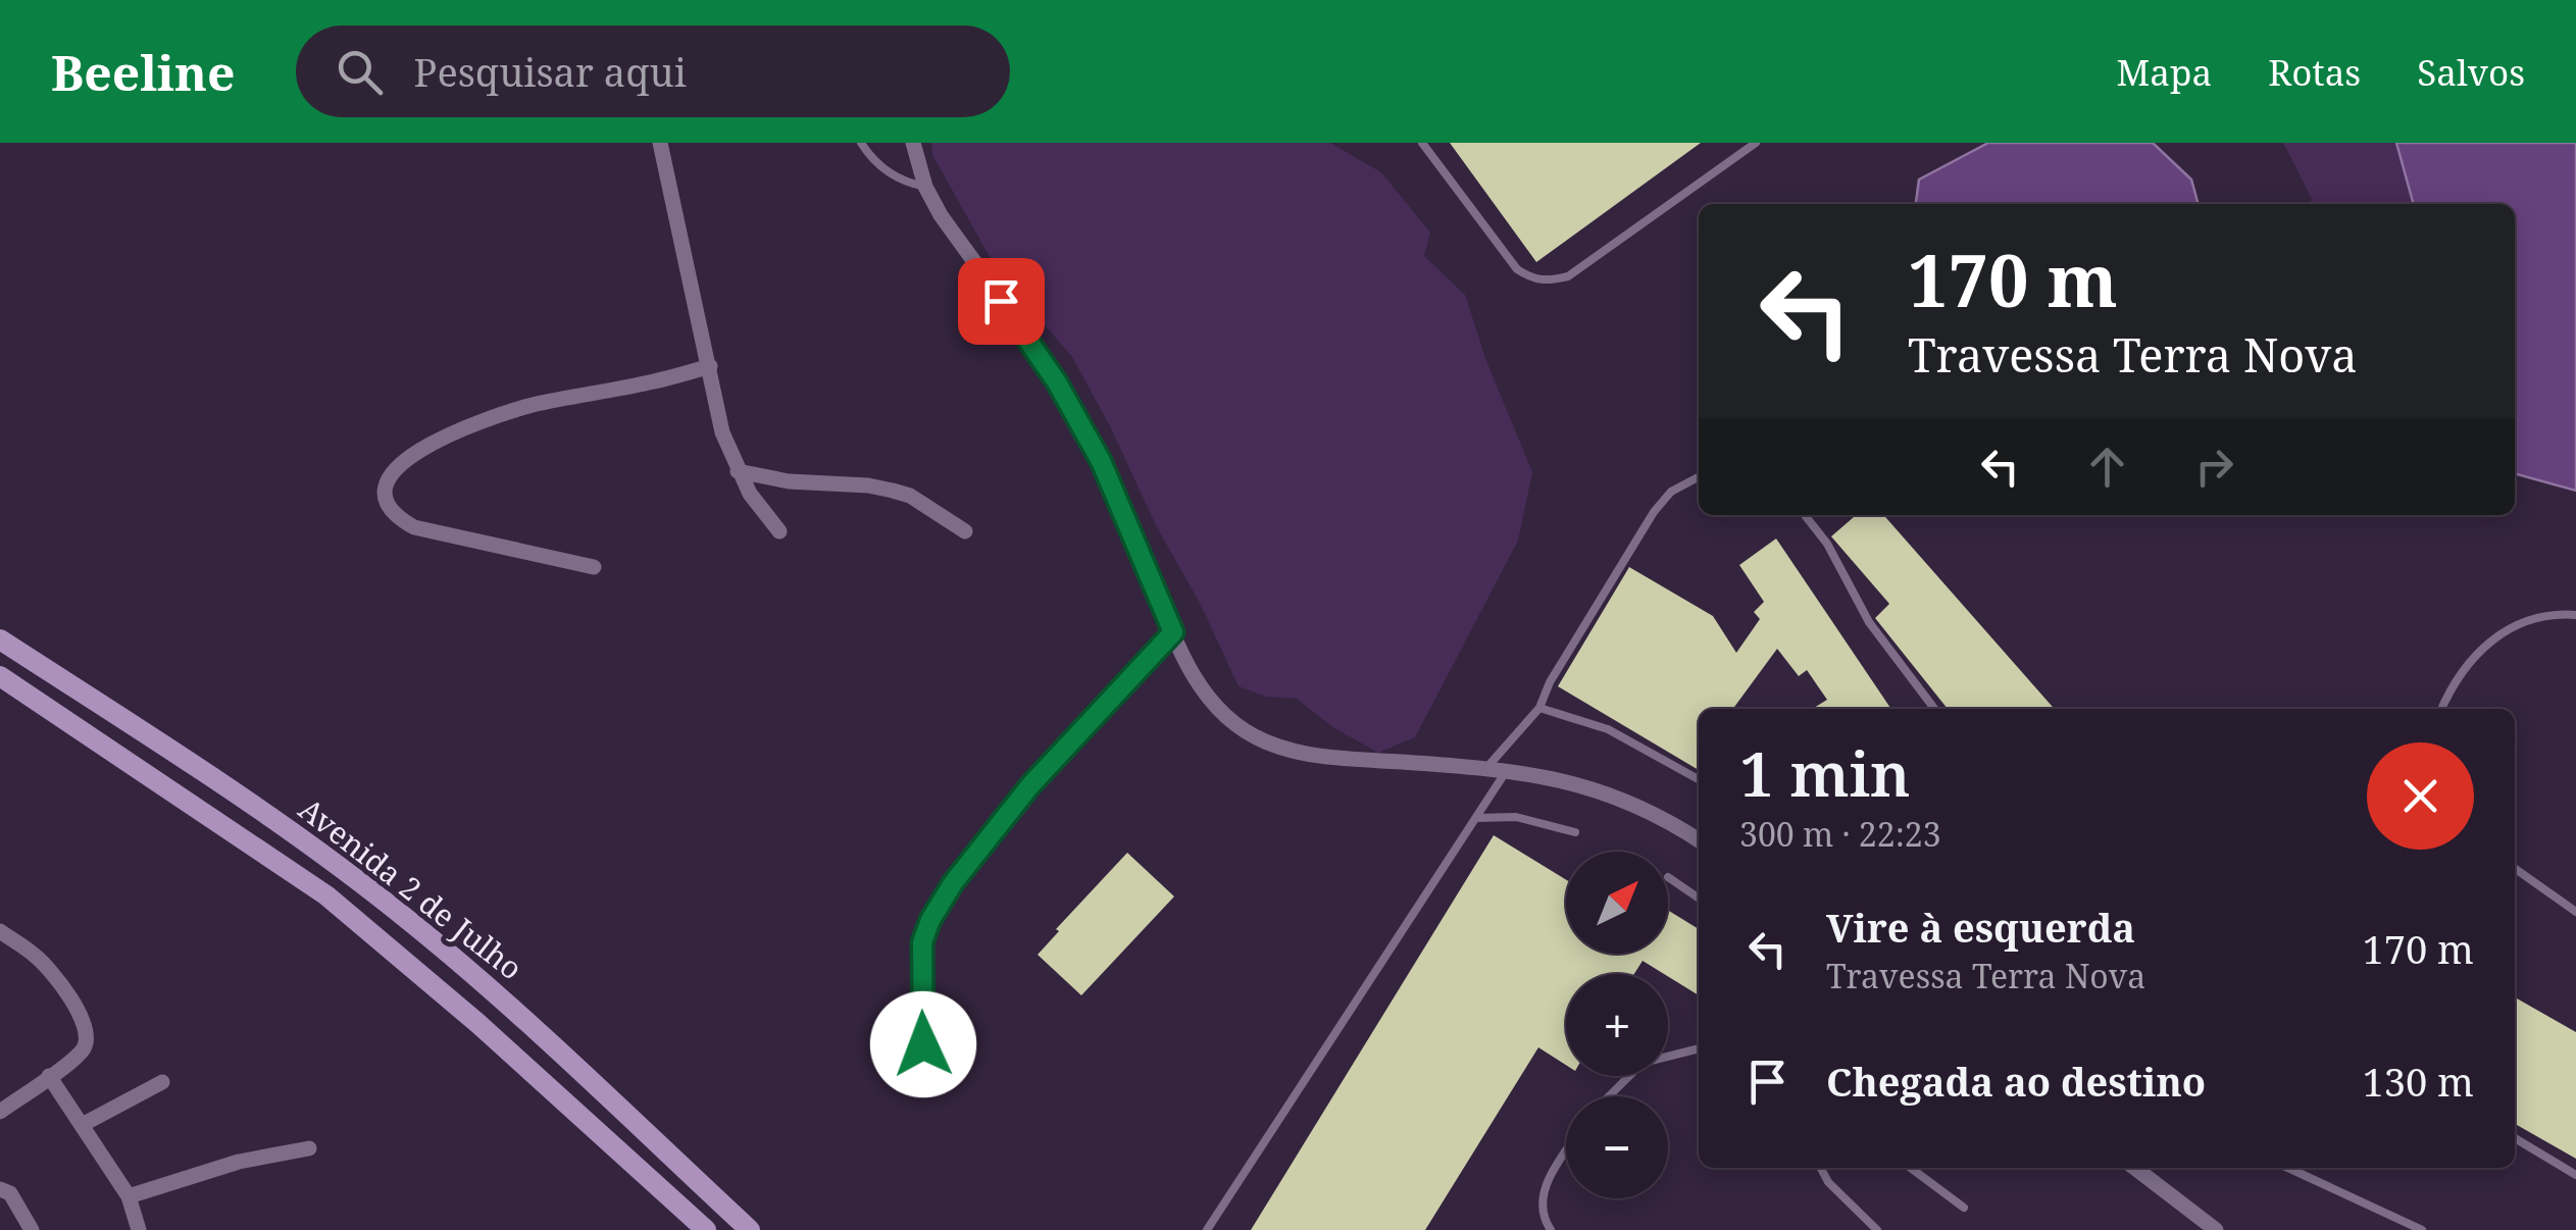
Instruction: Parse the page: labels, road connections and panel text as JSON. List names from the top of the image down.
{
  "streets": {
    "main road": ["Avenida 2 de Julho"]
  },
  "north": "top right",
  "page": {
    "header": "Beeline",
    "search": "Pesquisar aqui",
    "nav": ["Mapa", "Rotas", "Salvos"],
    "turn": ["170 m", "Travessa Terra Nova"],
    "heading": ["1 min", "300 m · 22:23"],
    "map_buttons": ["+", "−"],
    "list": [
      {
        "name": "Vire à esquerda",
        "note": "Travessa Terra Nova",
        "value": "170 m"
      },
      {
        "name": "Chegada ao destino",
        "value": "130 m"
      }
    ]
  }
}
